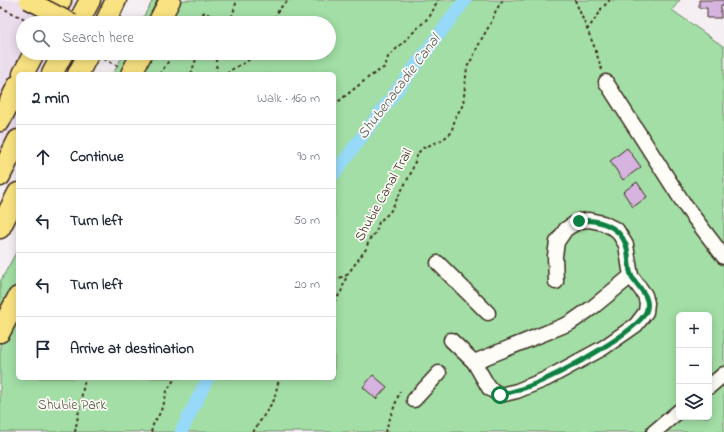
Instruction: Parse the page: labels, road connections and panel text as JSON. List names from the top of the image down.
{
  "streets": {
    "path": ["Shubie Canal Trail"]
  },
  "water": ["Shubenacadie Canal"],
  "parks": ["Shubie Park"],
  "page": {
    "search": "Search here",
    "heading": ["2 min", "Walk · 160 m"],
    "list": [
      ["Continue", "90 m"],
      ["Turn left", "50 m"],
      ["Turn left", "20 m"],
      "Arrive at destination"
    ],
    "map_buttons": ["+", "−"]
  }
}
